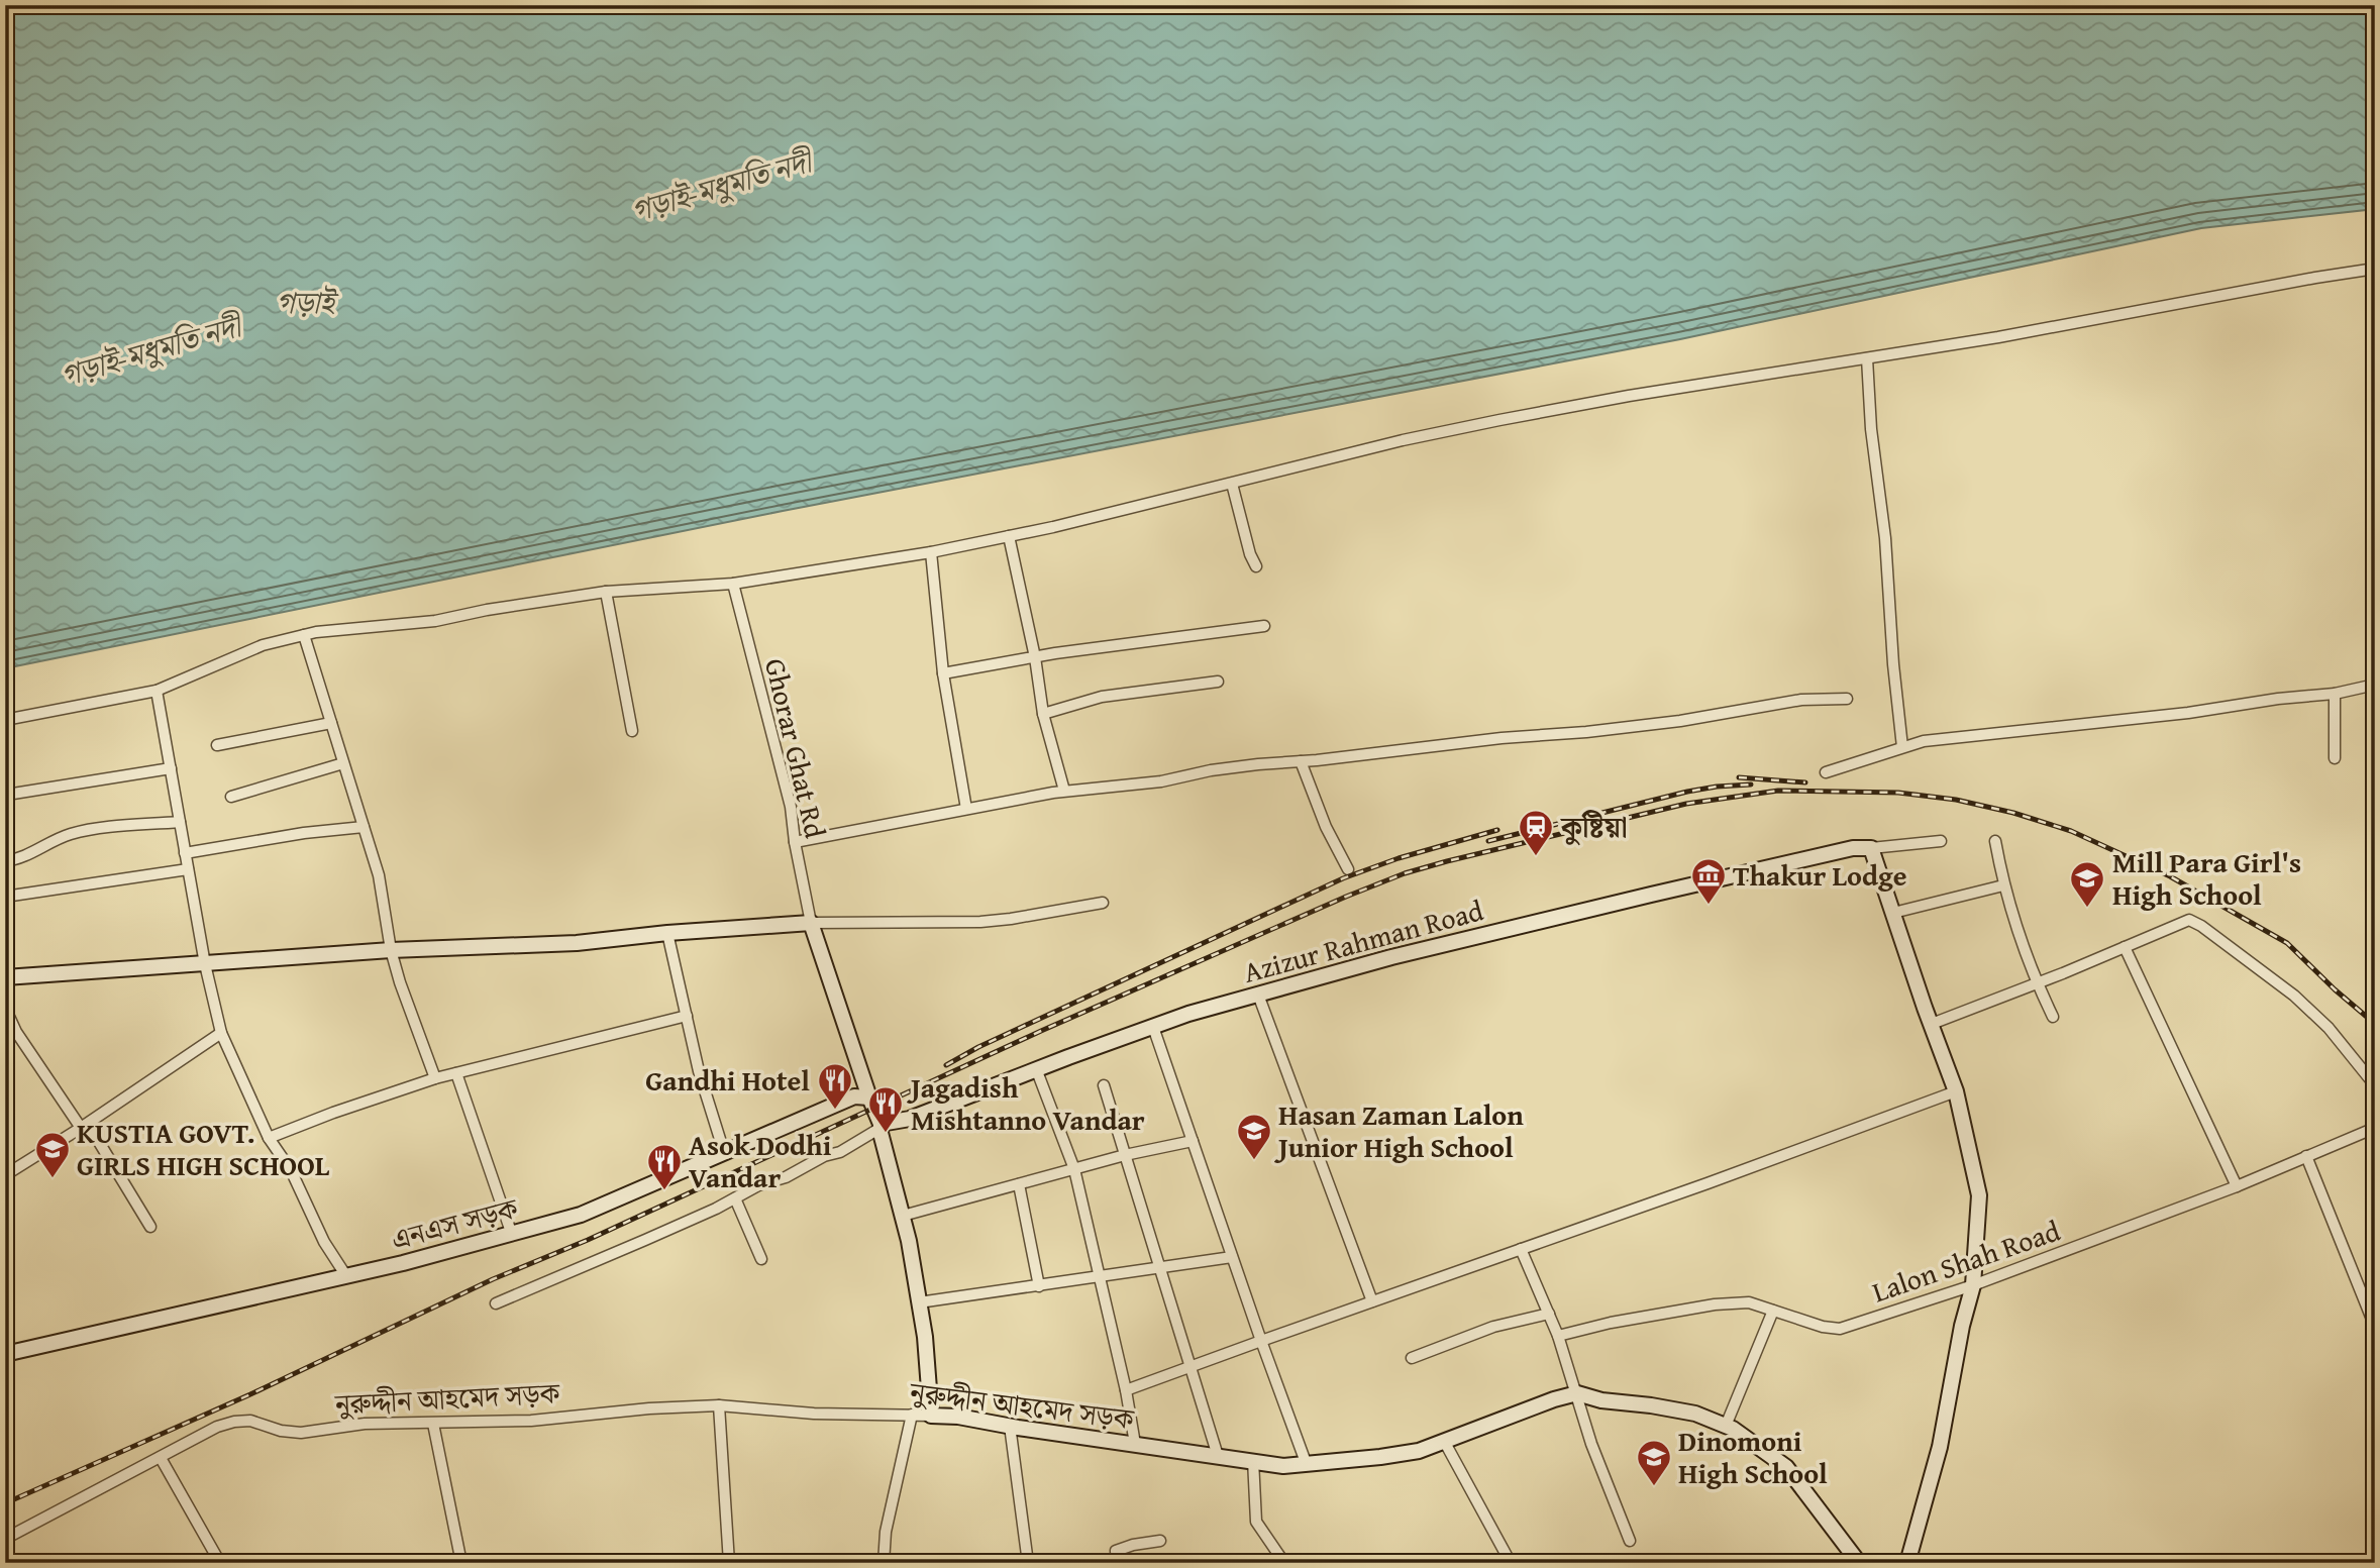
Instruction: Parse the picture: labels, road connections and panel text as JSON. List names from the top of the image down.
{
  "streets": {
    "street": [
      "Ghorar Ghat Rd",
      "Azizur Rahman Road",
      "এনএস সড়ক",
      "Lalon Shah Road",
      "নুরুদ্দীন আহমেদ সড়ক"
    ]
  },
  "water": ["গড়াই-মধুমতি নদী", "গড়াই"],
  "places": {
    "station": ["কুষ্টিয়া"],
    "museum": ["Thakur Lodge"],
    "school or university": [
      "Mill Para Girl's High School",
      "Hasan Zaman Lalon Junior High School",
      "KUSTIA GOVT. GIRLS HIGH SCHOOL",
      "Dinomoni High School"
    ],
    "restaurant": ["Gandhi Hotel", "Jagadish Mishtanno Vandar", "Asok Dodhi Vandar"]
  }
}
